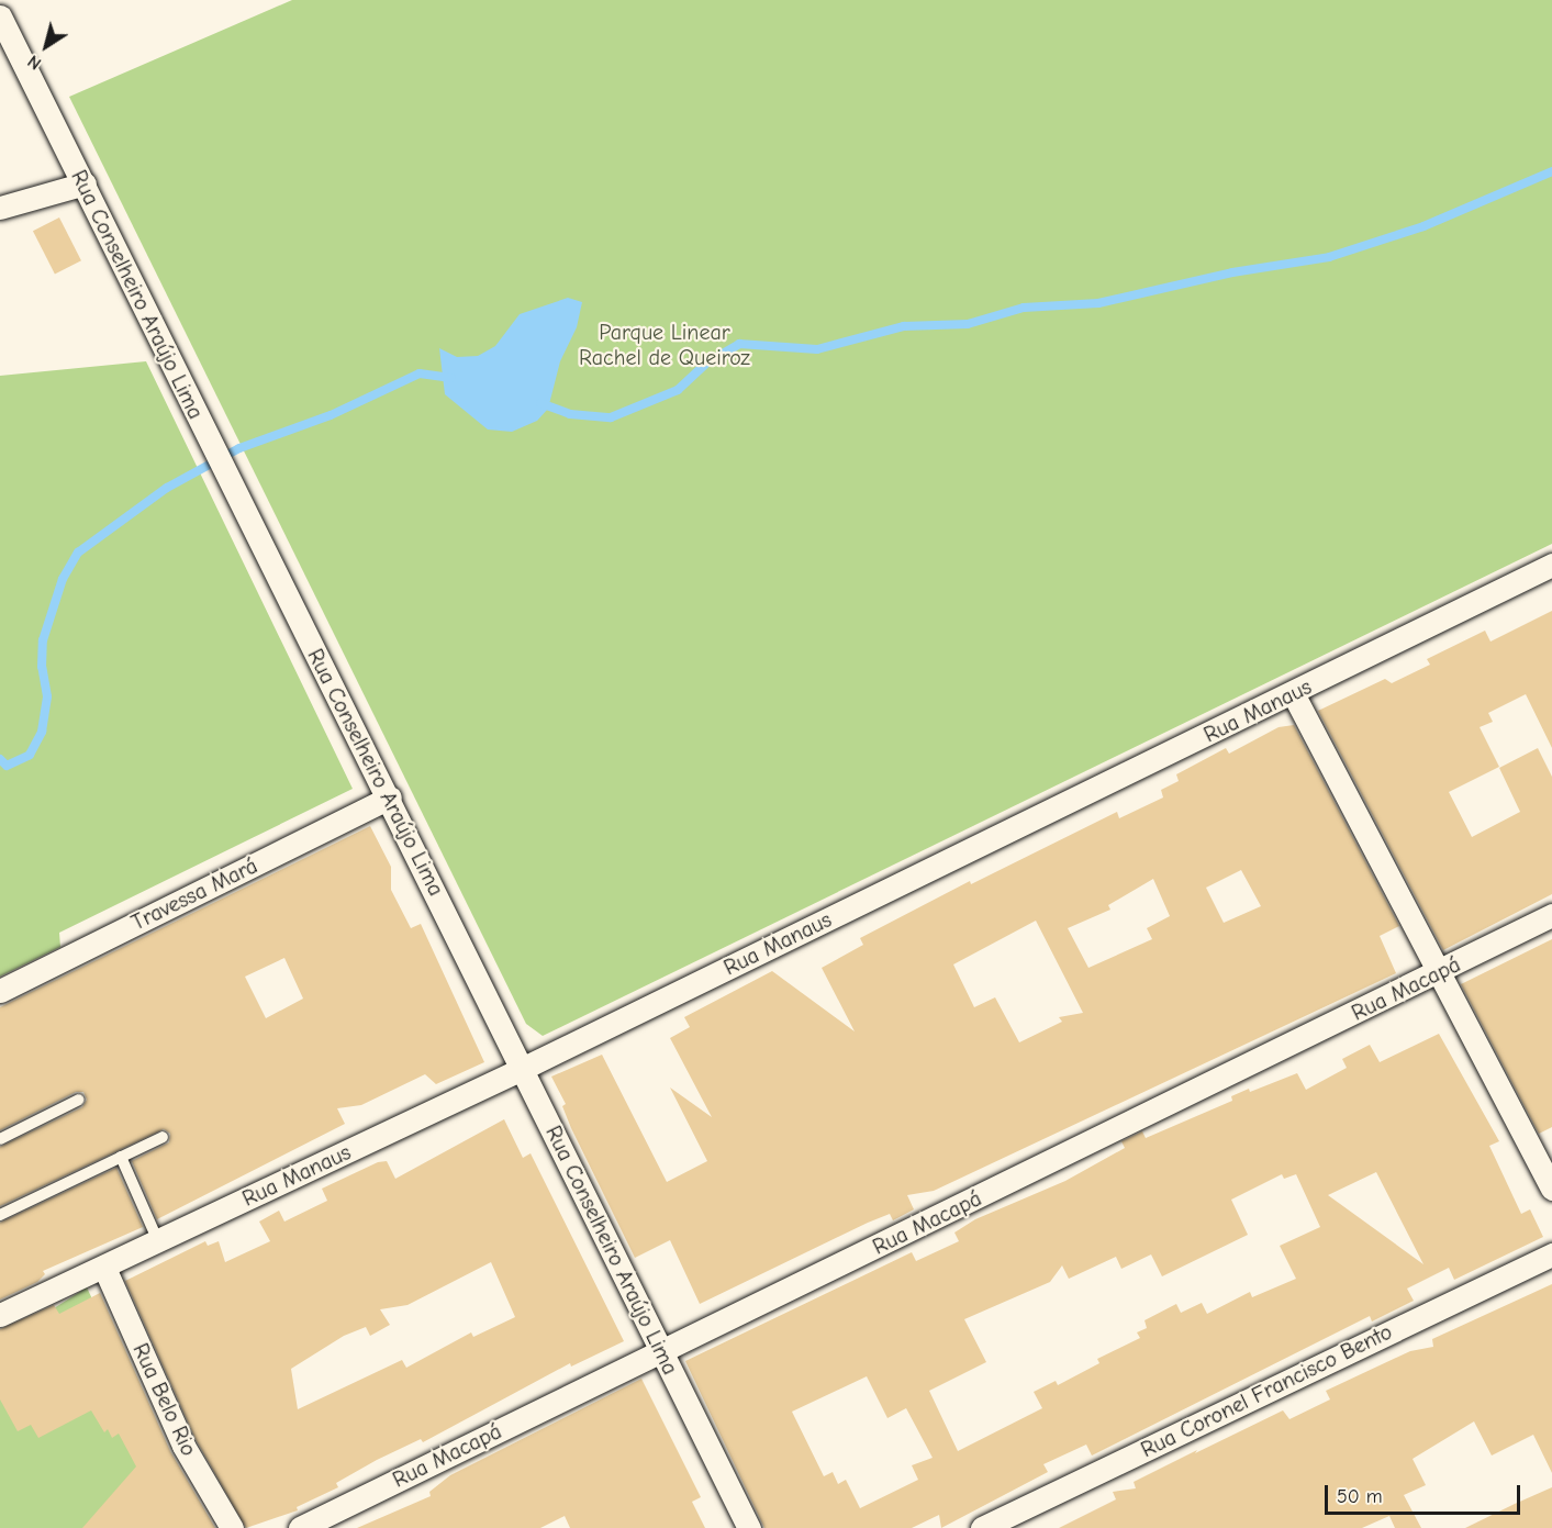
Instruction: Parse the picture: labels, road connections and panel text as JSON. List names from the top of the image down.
{
  "streets": {
    "street": [
      "Rua Conselheiro Araújo Lima",
      "Rua Manaus",
      "Travessa Mará",
      "Rua Macapá",
      "Rua Coronel Francisco Bento",
      "Rua Belo Rio"
    ]
  },
  "crossings": [
    ["Rua Conselheiro Araújo Lima", "Rua Manaus"],
    ["Rua Conselheiro Araújo Lima", "Travessa Mará"],
    ["Rua Conselheiro Araújo Lima", "Rua Macapá"],
    ["Rua Manaus", "Rua Belo Rio"]
  ],
  "parks": ["Parque Linear Rachel de Queiroz"],
  "scale_bar": "50 m",
  "north": "bottom left"
}
